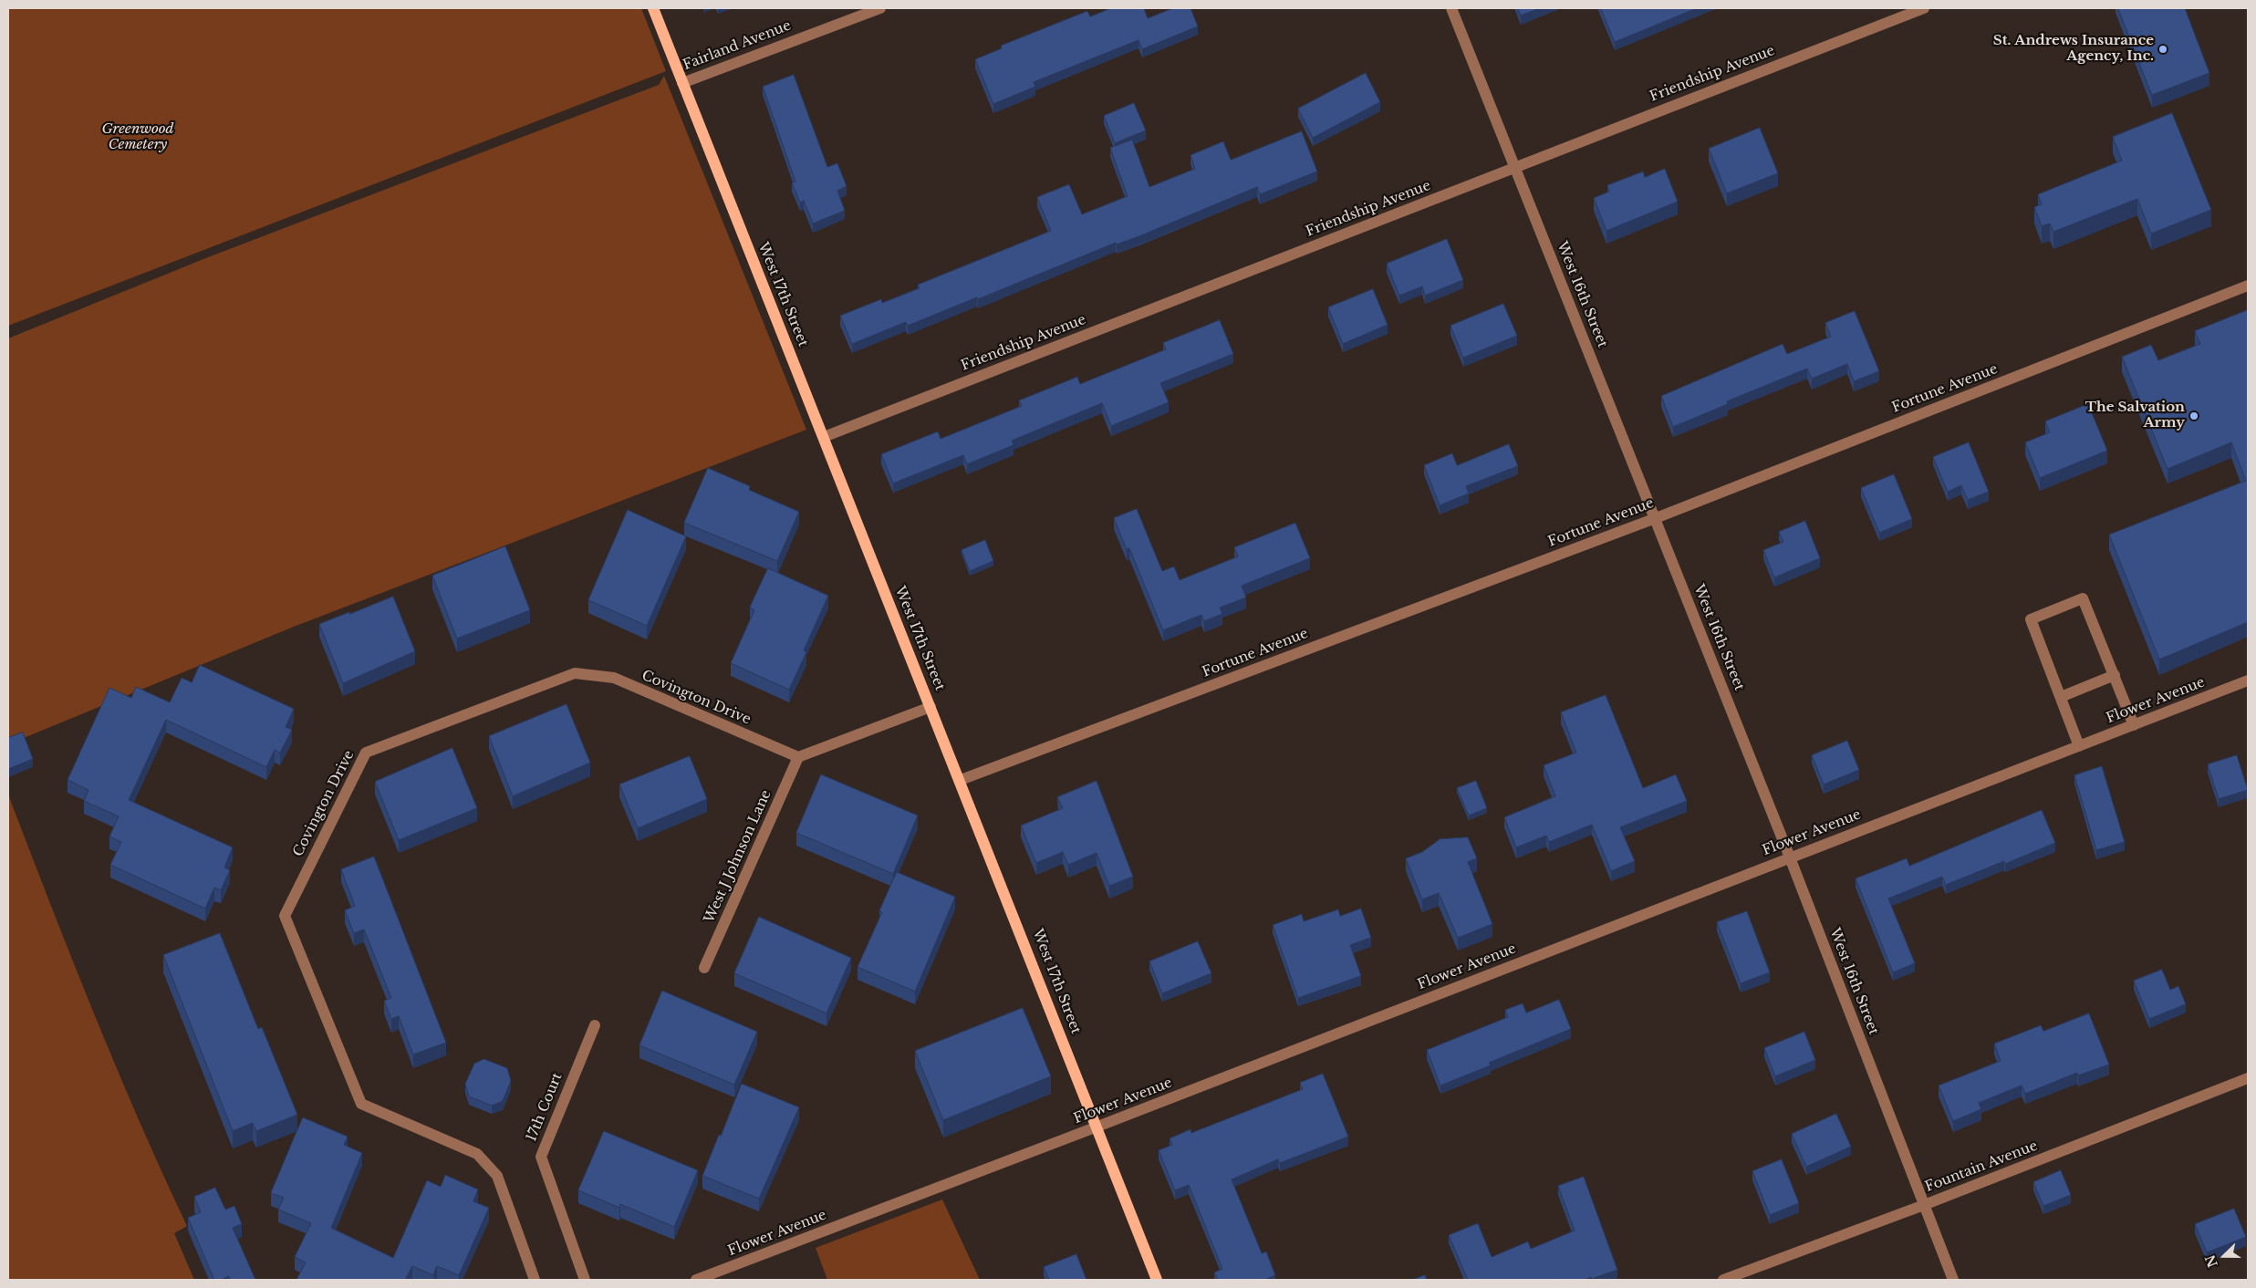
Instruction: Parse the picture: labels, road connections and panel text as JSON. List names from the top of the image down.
{
  "streets": {
    "main road": ["West 17th Street"],
    "street": [
      "Fairland Avenue",
      "Friendship Avenue",
      "West 16th Street",
      "Fortune Avenue",
      "Covington Drive",
      "Flower Avenue",
      "West J Johnson Lane",
      "17th Court",
      "Fountain Avenue"
    ]
  },
  "crossings": [
    ["Fairland Avenue", "West 17th Street"],
    ["Friendship Avenue", "West 17th Street"],
    ["Friendship Avenue", "West 16th Street"],
    ["West 17th Street", "Fortune Avenue"],
    ["West 17th Street", "Flower Avenue"],
    ["West 16th Street", "Fortune Avenue"],
    ["West 16th Street", "Flower Avenue"],
    ["West 16th Street", "Fountain Avenue"],
    ["Covington Drive", "West J Johnson Lane"]
  ],
  "parks": ["Greenwood Cemetery"],
  "places": ["St. Andrews Insurance Agency, Inc.", "The Salvation Army"],
  "north": "left"
}
